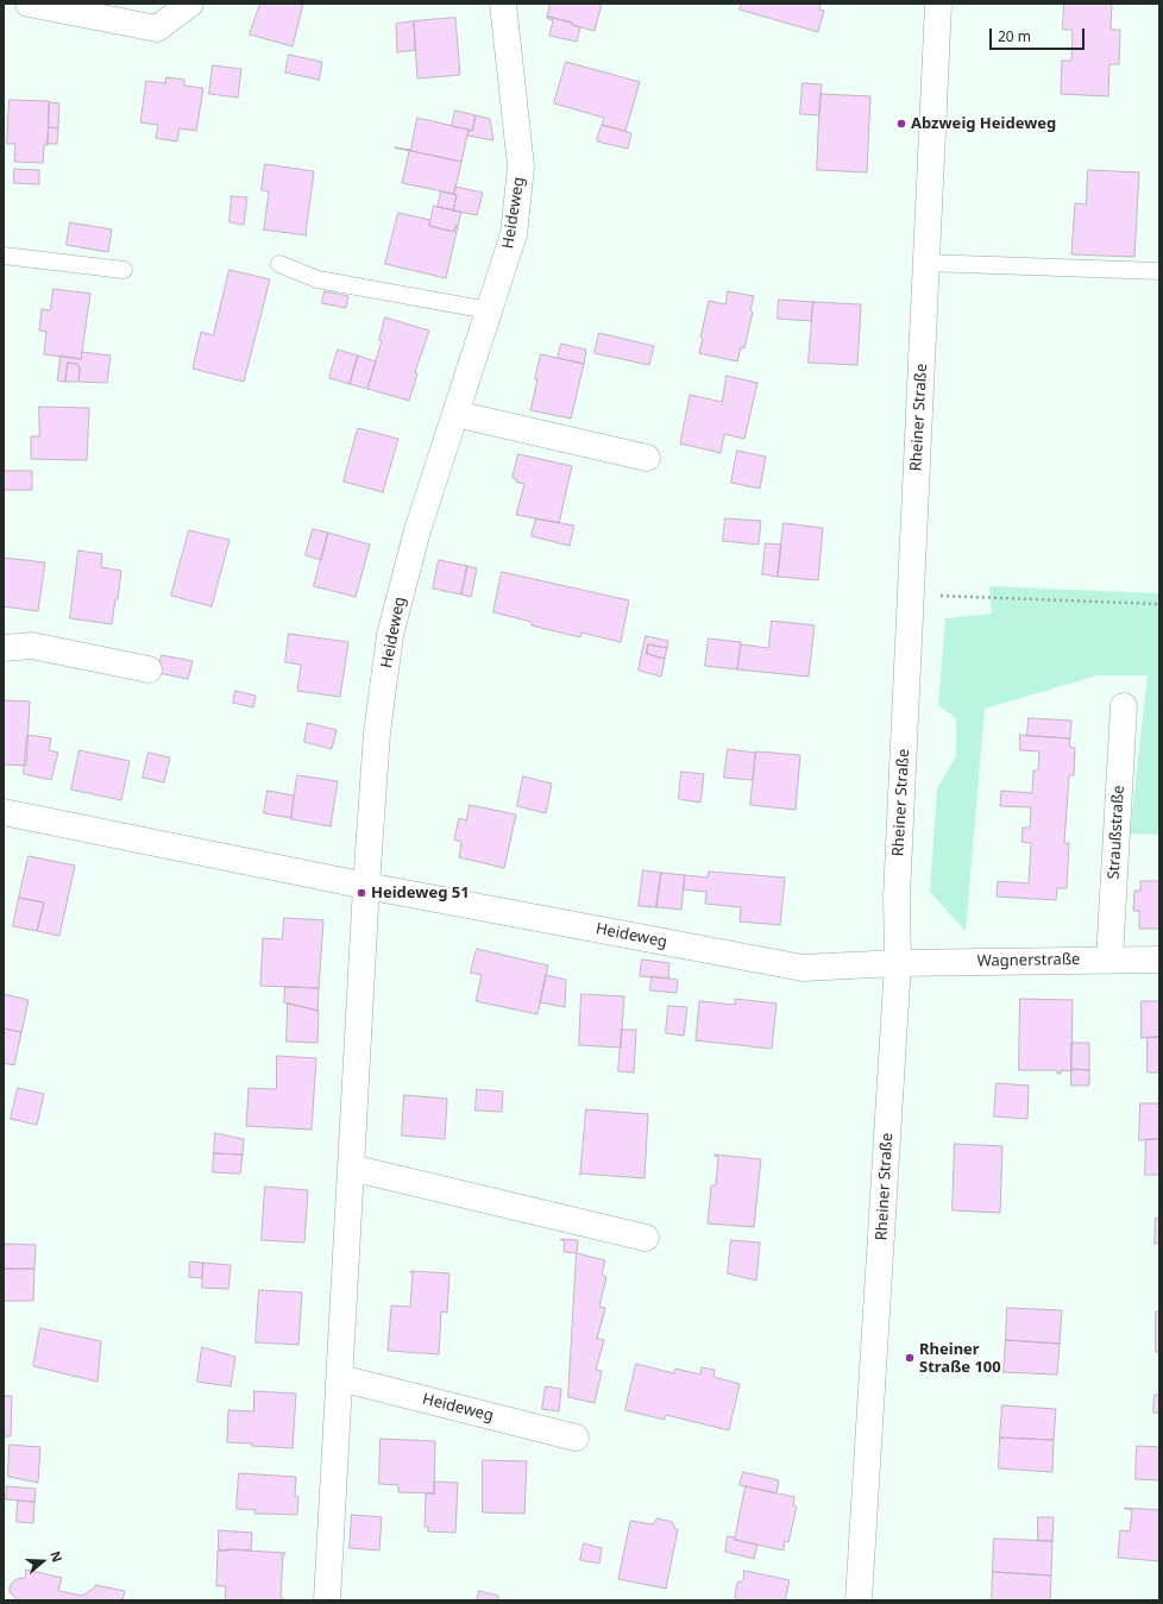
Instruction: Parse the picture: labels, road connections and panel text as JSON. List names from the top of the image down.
{
  "streets": {
    "street": [
      "Heideweg",
      "Rheiner Straße",
      "Straußstraße",
      "Wagnerstraße"
    ]
  },
  "crossings": [
    ["Heideweg", "Rheiner Straße"],
    ["Heideweg", "Wagnerstraße"],
    ["Rheiner Straße", "Wagnerstraße"],
    ["Straußstraße", "Wagnerstraße"]
  ],
  "places": ["Abzweig Heideweg", "Heideweg 51", "Rheiner Straße 100"],
  "scale_bar": "20 m",
  "north": "right"
}
